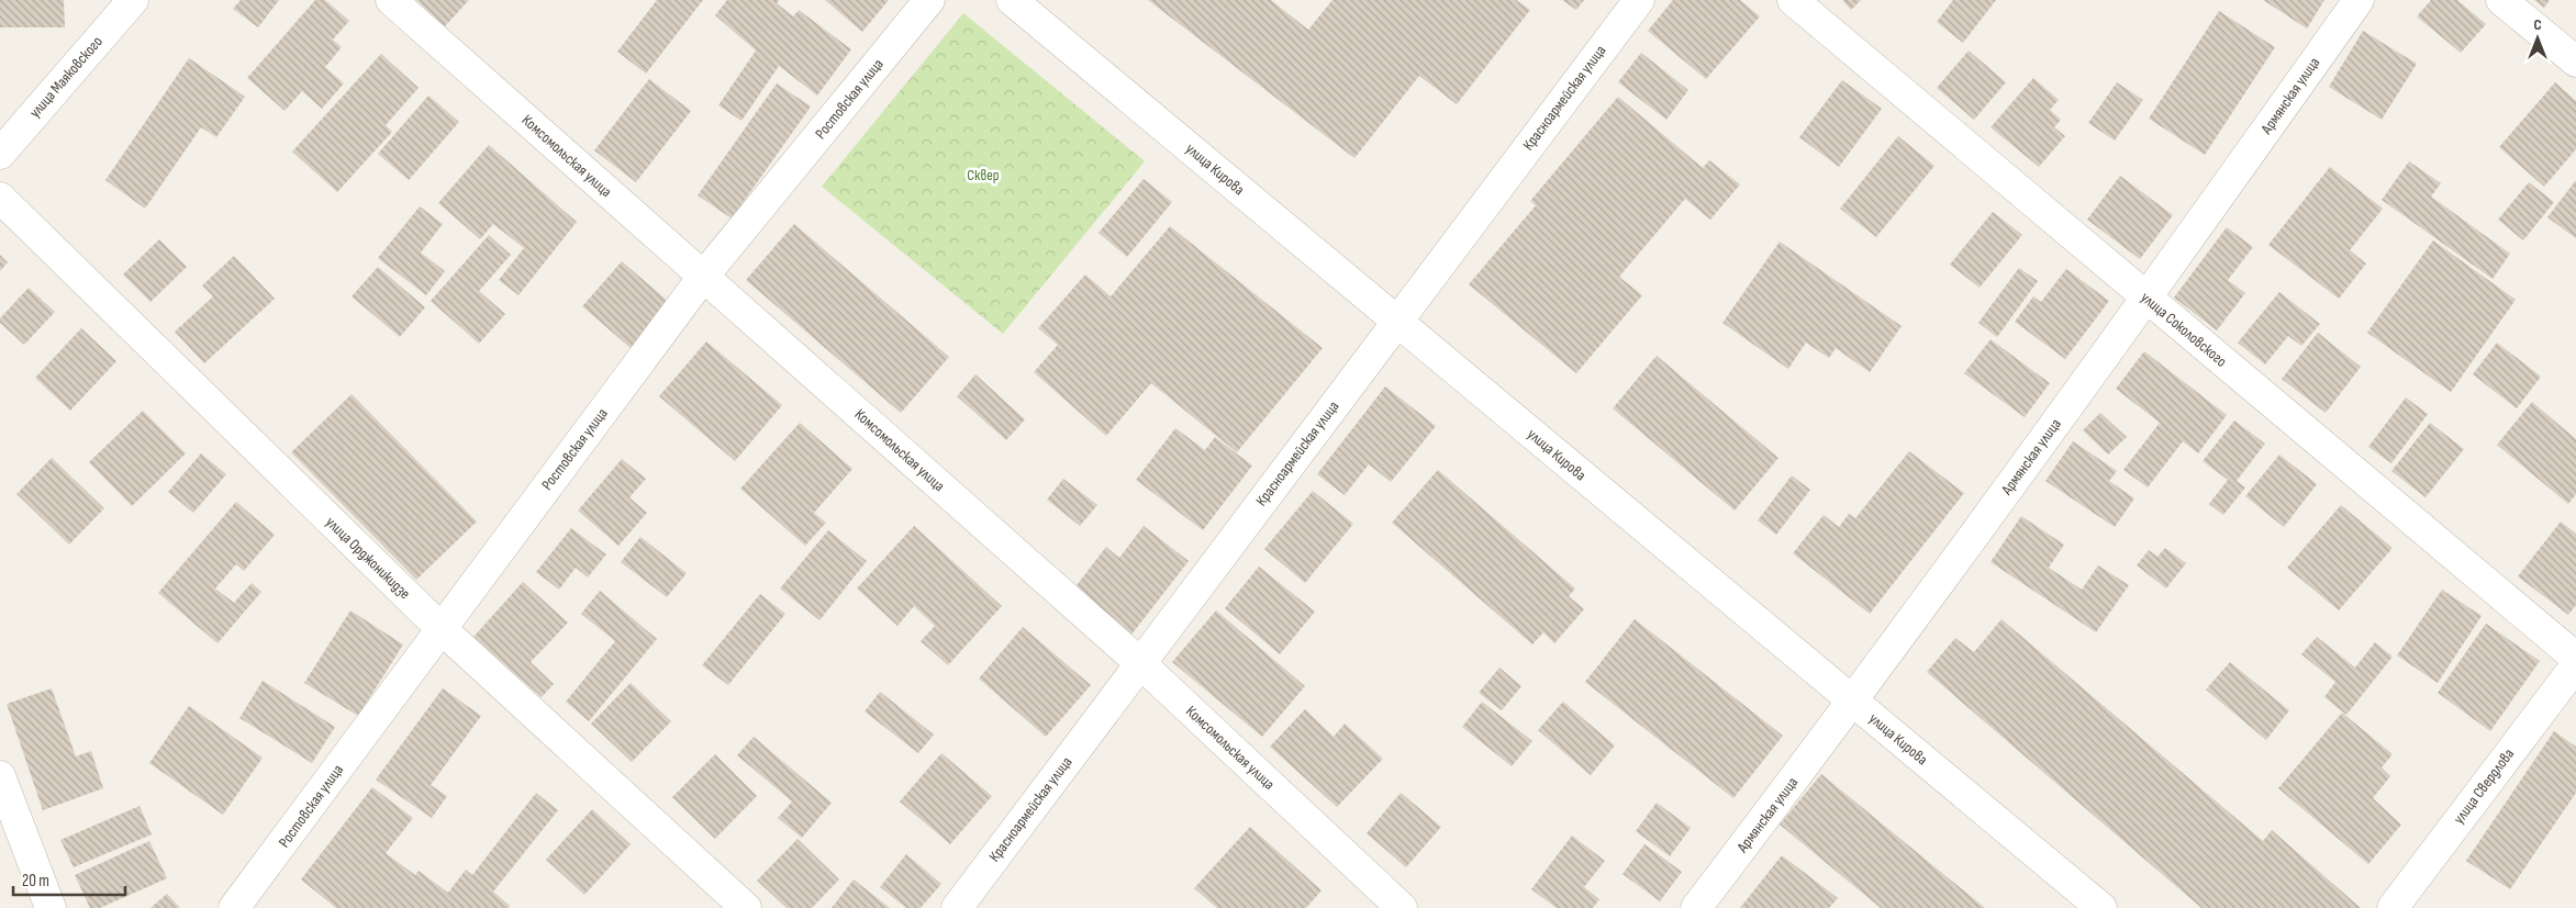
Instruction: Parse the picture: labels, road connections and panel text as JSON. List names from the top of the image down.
{
  "streets": {
    "street": [
      "улица Маяковского",
      "Армянская улица",
      "Красноармейская улица",
      "Ростовская улица",
      "Комсомольская улица",
      "улица Кирова",
      "улица Соколовского",
      "улица Орджоникидзе",
      "улица Свердлова"
    ]
  },
  "crossings": [
    ["Армянская улица", "улица Кирова"],
    ["Армянская улица", "улица Соколовского"],
    ["Красноармейская улица", "Комсомольская улица"],
    ["Красноармейская улица", "улица Кирова"],
    ["Ростовская улица", "Комсомольская улица"],
    ["Ростовская улица", "улица Орджоникидзе"]
  ],
  "parks": ["Сквер"],
  "scale_bar": "20 m",
  "north": "top"
}
